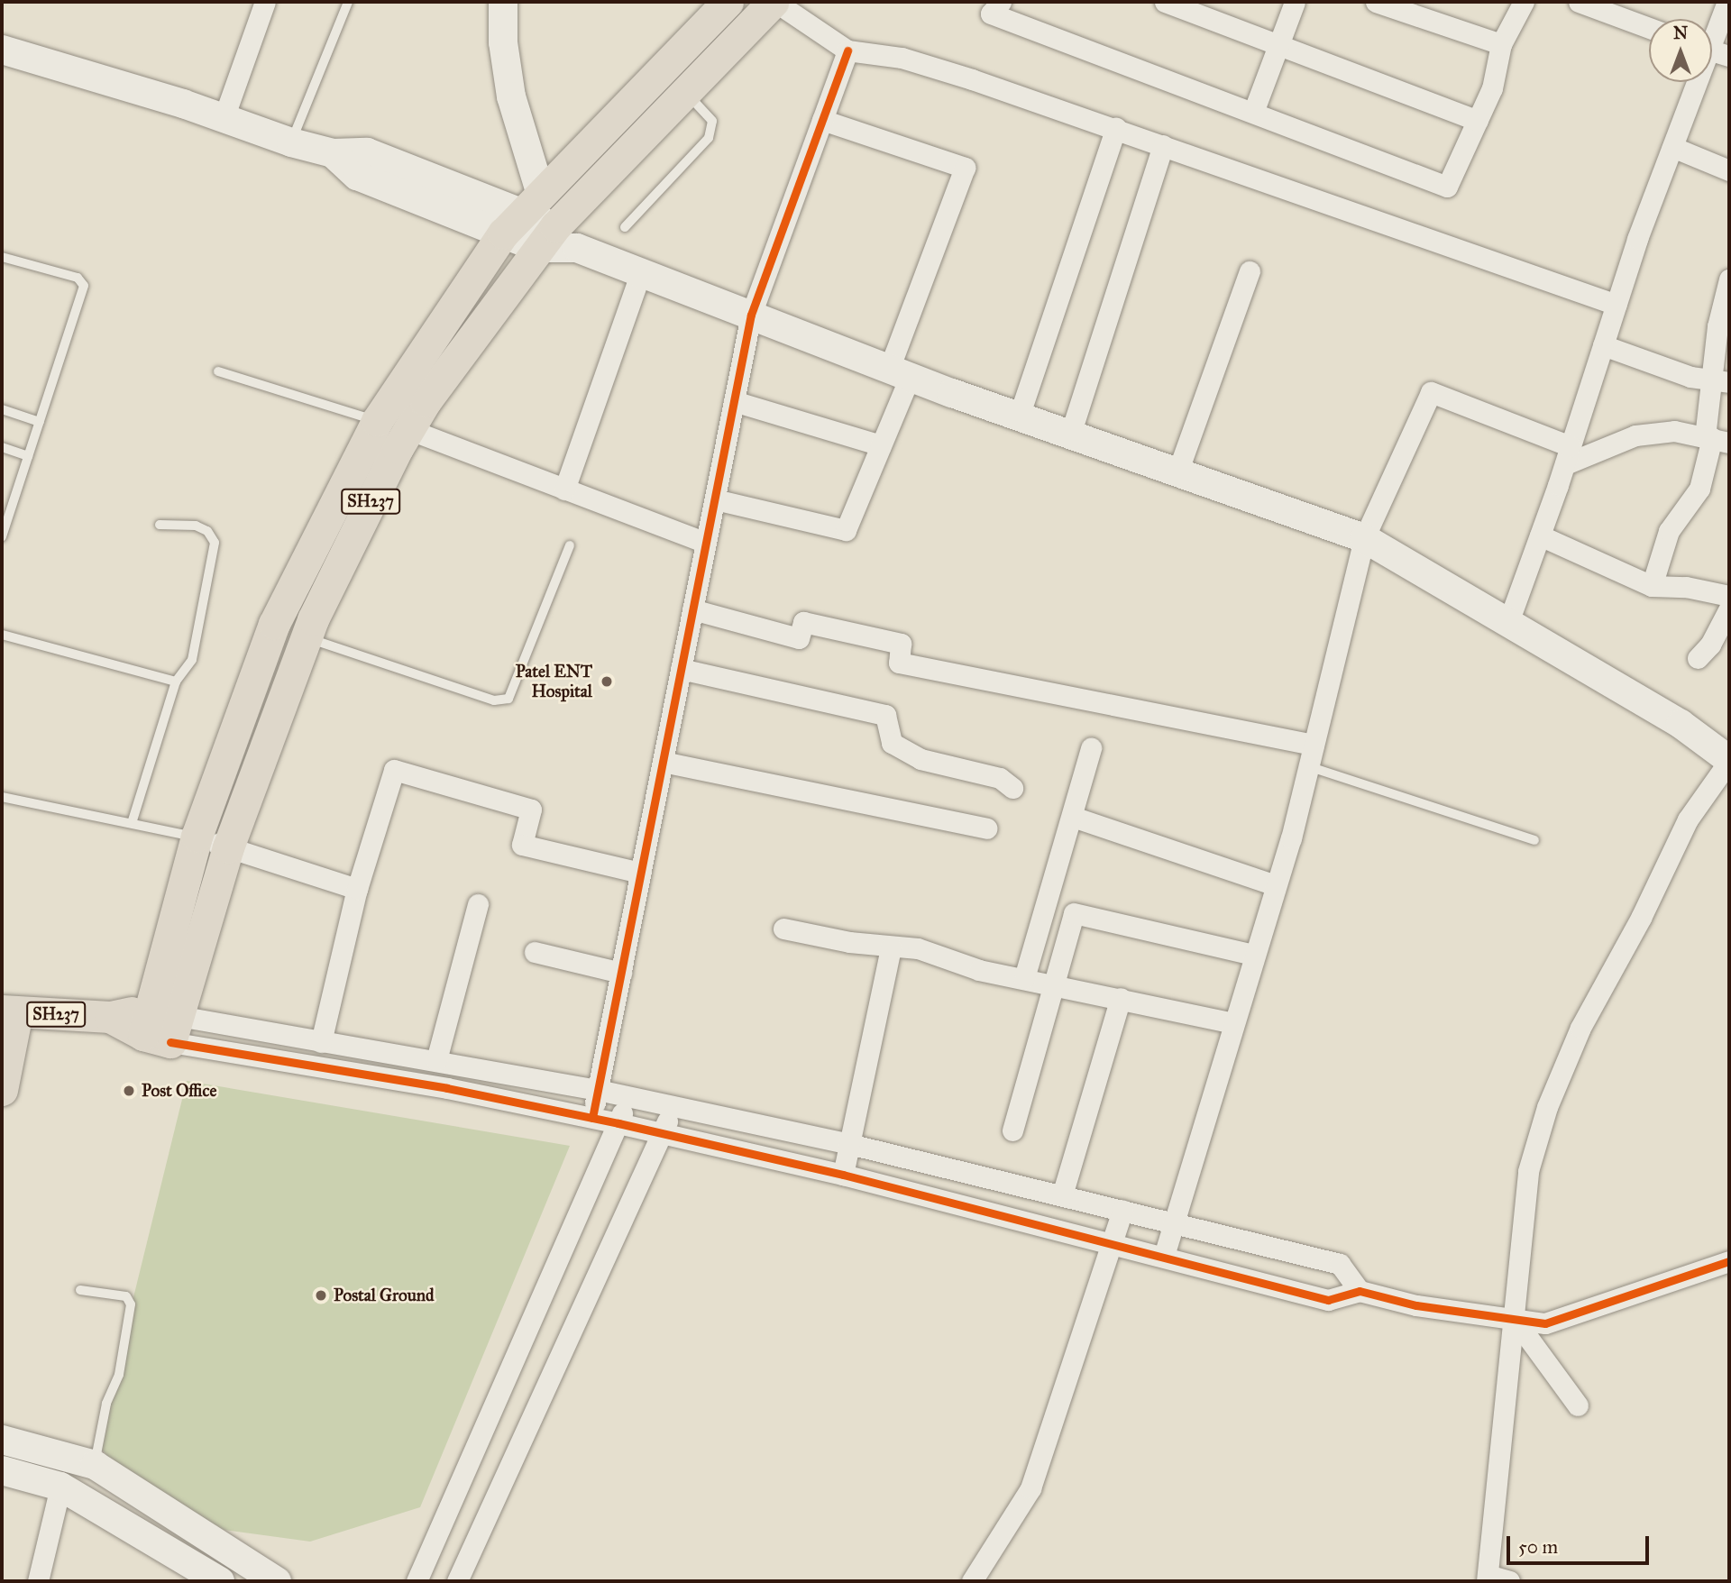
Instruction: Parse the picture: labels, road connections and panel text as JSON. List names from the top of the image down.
{
  "streets": {
    "main road": ["SH237"]
  },
  "places": ["Patel ENT Hospital", "Post Office", "Postal Ground"],
  "scale_bar": "50 m",
  "north": "top"
}
